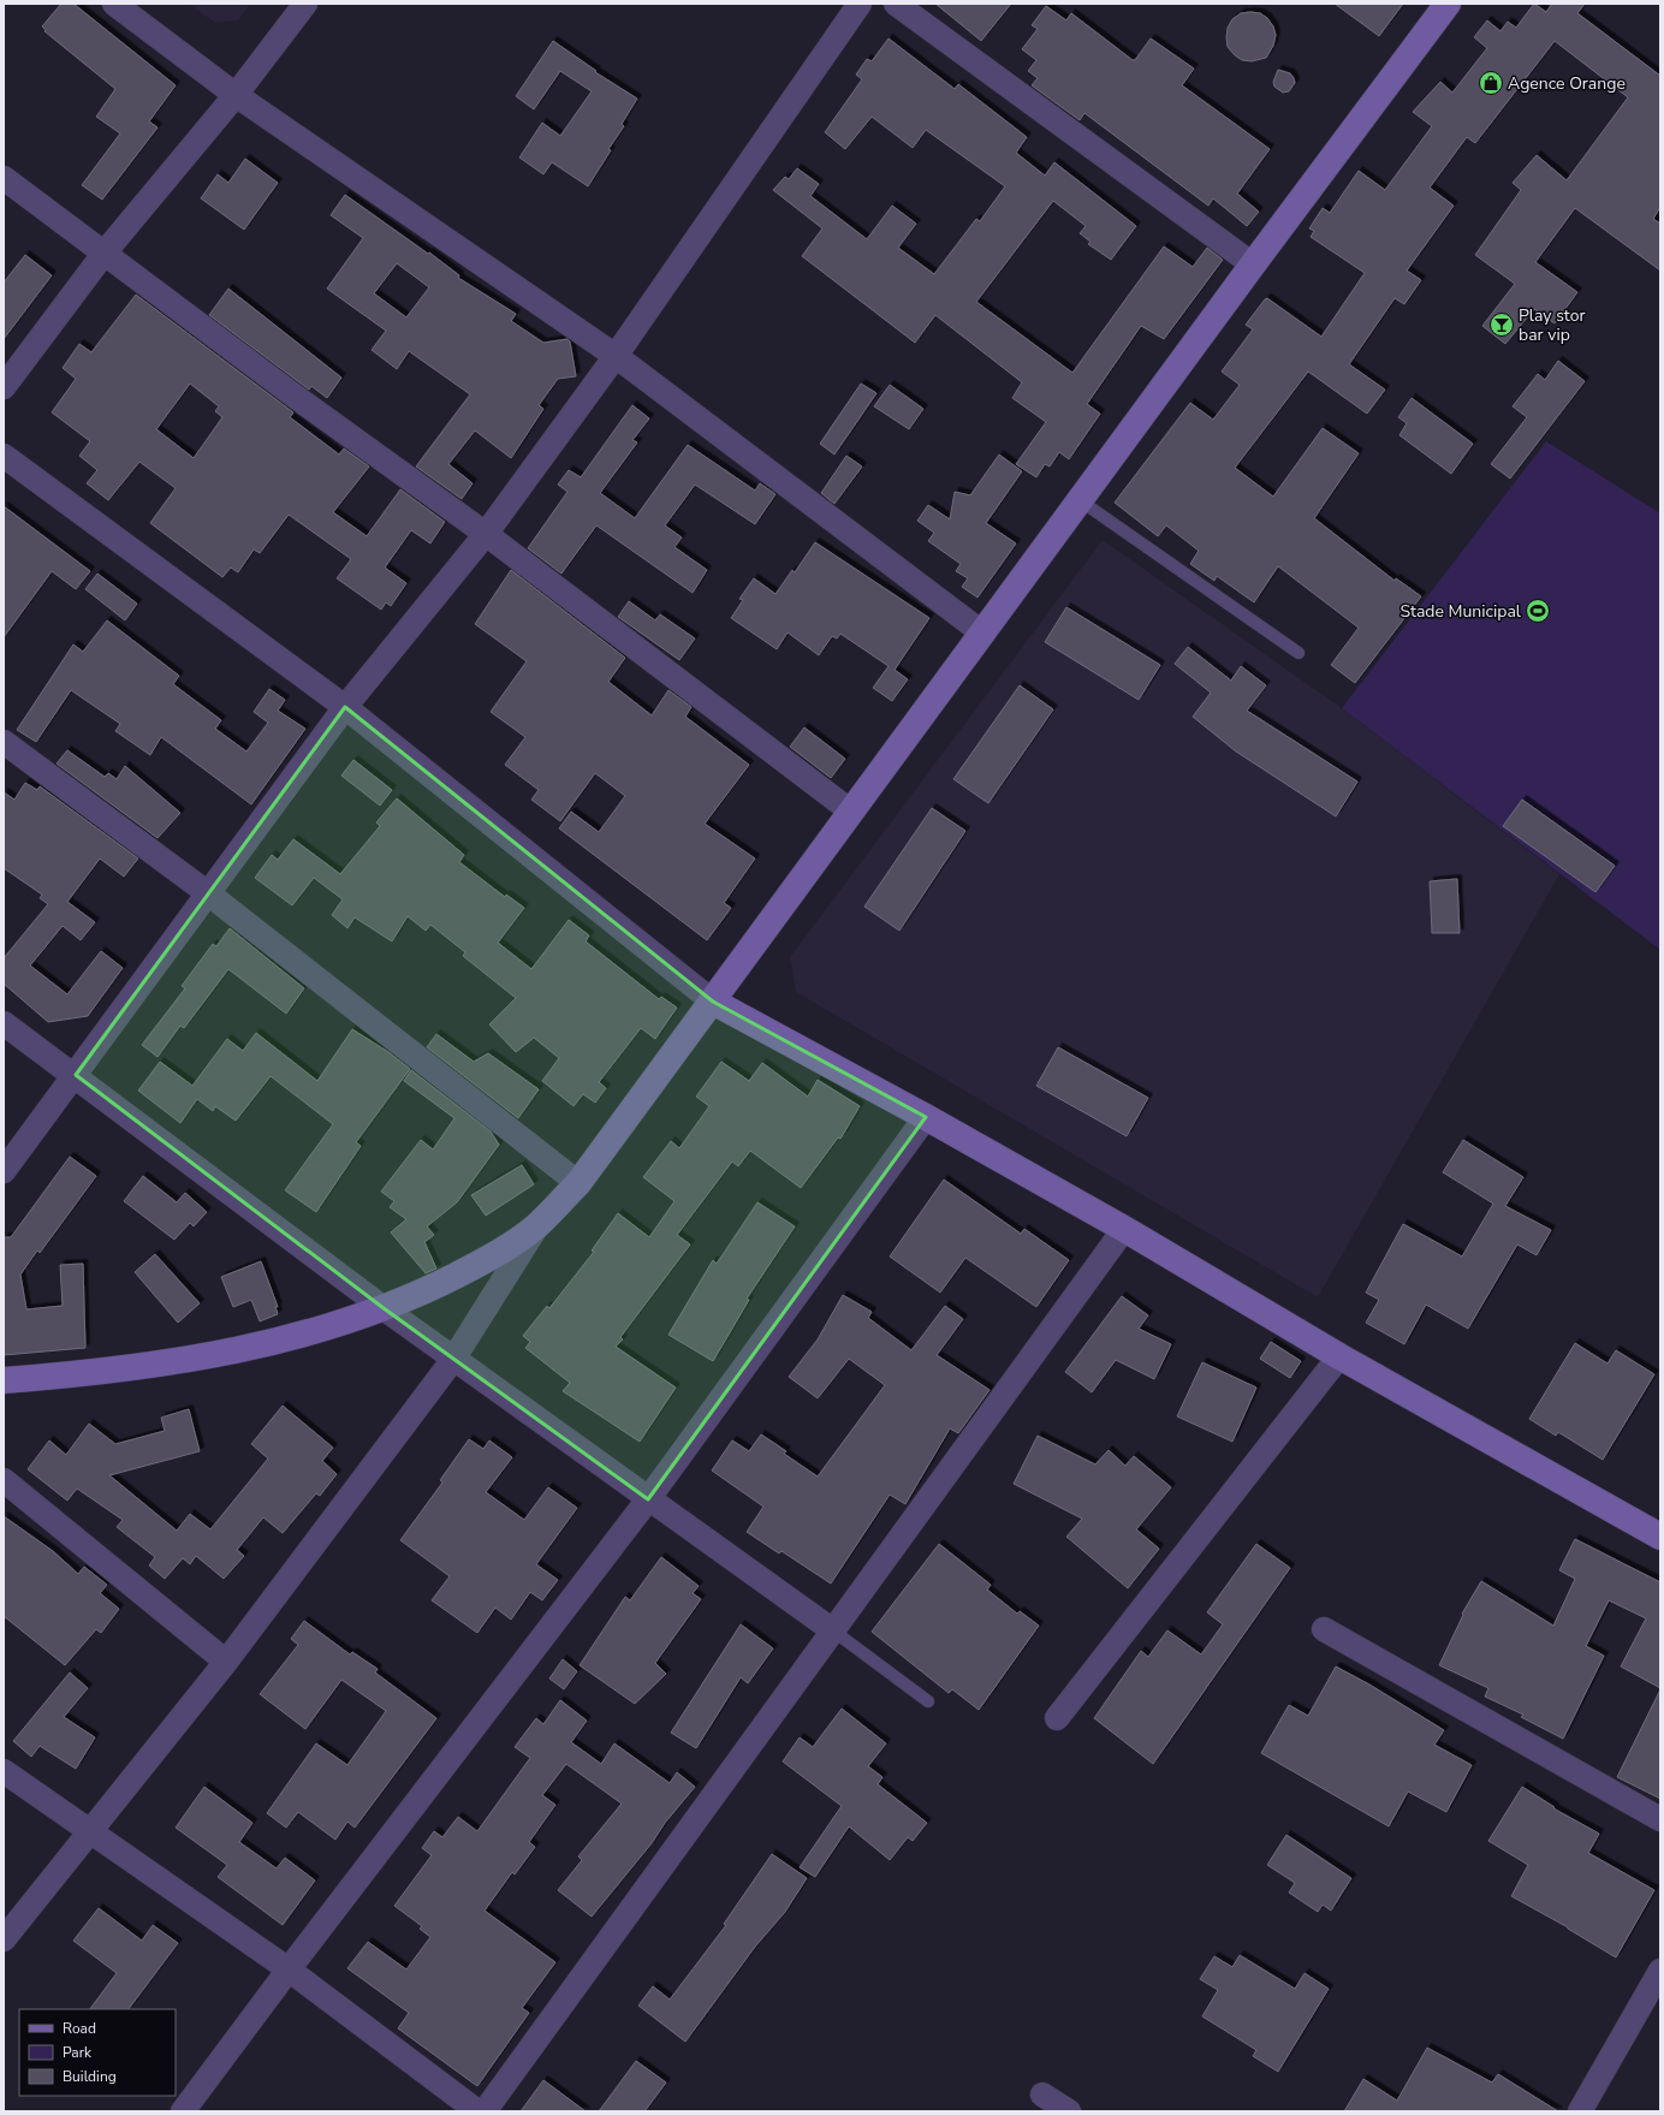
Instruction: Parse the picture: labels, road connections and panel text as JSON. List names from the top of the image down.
{
  "places": {
    "shop": ["Agence Orange"],
    "bar": ["Play stor bar vip"],
    "sports": ["Stade Municipal"]
  },
  "legend": ["Road", "Park", "Building"]
}
